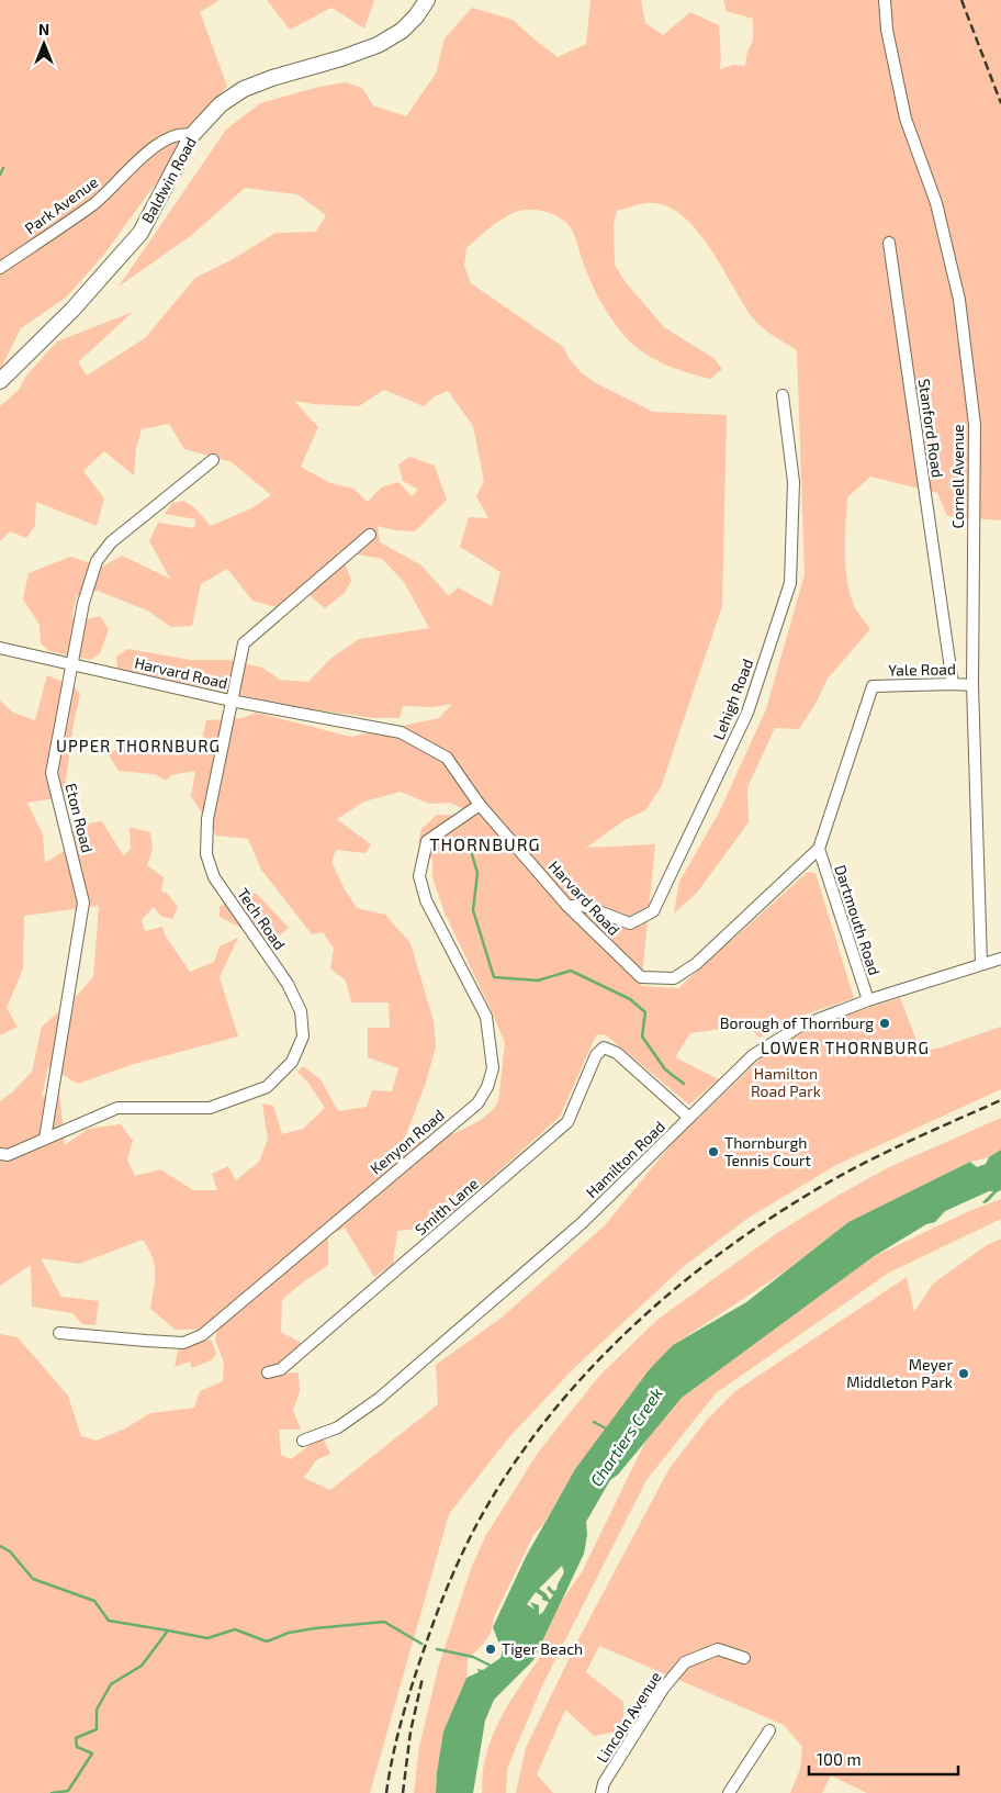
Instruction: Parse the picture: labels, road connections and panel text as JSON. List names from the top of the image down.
{
  "streets": {
    "street": [
      "Baldwin Road",
      "Park Avenue",
      "Stanford Road",
      "Cornell Avenue",
      "Yale Road",
      "Harvard Road",
      "Lehigh Road",
      "Eton Road",
      "Tech Road",
      "Dartmouth Road",
      "Kenyon Road",
      "Hamilton Road",
      "Smith Lane",
      "Lincoln Avenue"
    ]
  },
  "crossings": [
    ["Baldwin Road", "Park Avenue"],
    ["Stanford Road", "Yale Road"],
    ["Cornell Avenue", "Yale Road"],
    ["Cornell Avenue", "Hamilton Road"],
    ["Yale Road", "Harvard Road"],
    ["Harvard Road", "Lehigh Road"],
    ["Harvard Road", "Eton Road"],
    ["Harvard Road", "Tech Road"],
    ["Harvard Road", "Dartmouth Road"],
    ["Harvard Road", "Kenyon Road"],
    ["Eton Road", "Tech Road"],
    ["Dartmouth Road", "Hamilton Road"],
    ["Hamilton Road", "Smith Lane"]
  ],
  "districts": ["UPPER THORNBURG", "THORNBURG", "LOWER THORNBURG"],
  "water": ["Chartiers Creek"],
  "parks": ["Hamilton Road Park"],
  "places": [
    "Borough of Thornburg",
    "Thornburgh Tennis Court",
    "Meyer Middleton Park",
    "Tiger Beach"
  ],
  "scale_bar": "100 m",
  "north": "top"
}
